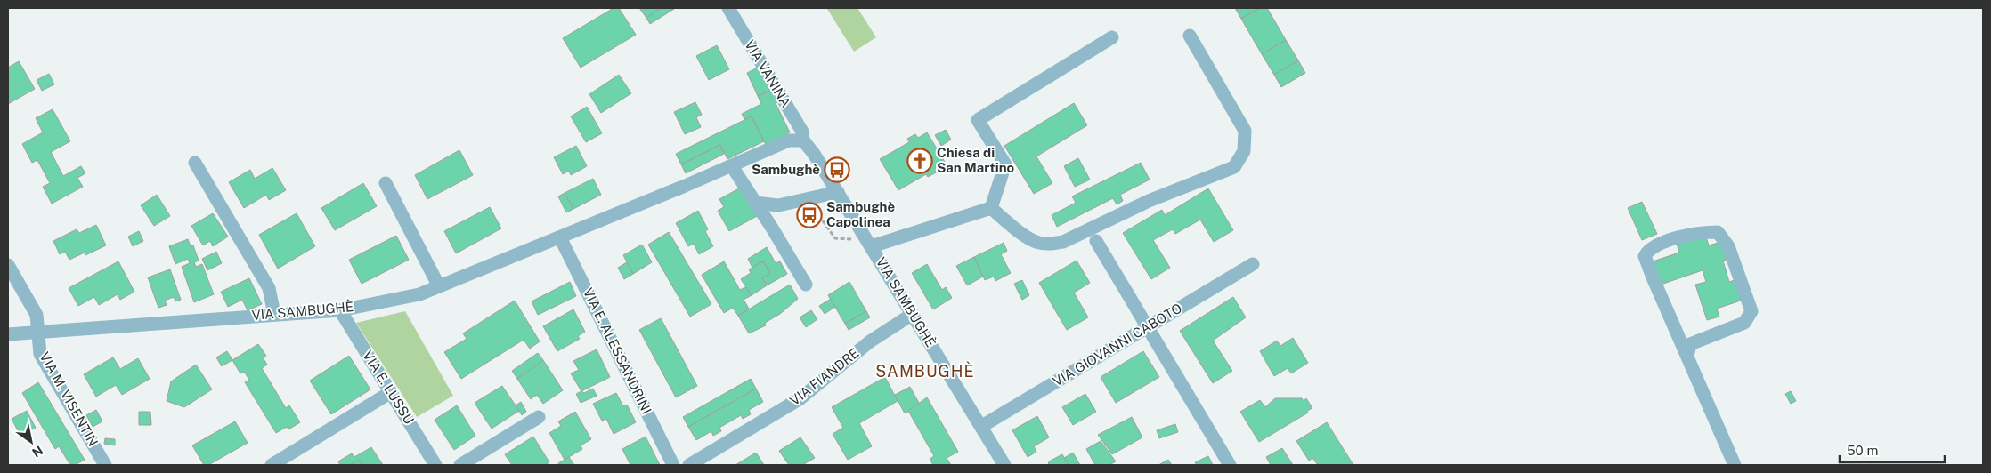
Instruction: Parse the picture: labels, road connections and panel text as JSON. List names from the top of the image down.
{
  "streets": {
    "street": [
      "VIA VANINA",
      "VIA SAMBUGHÈ",
      "VIA GIOVANNI CABOTO",
      "VIA E. ALESSANDRINI",
      "VIA FIANDRE",
      "VIA E. LUSSU",
      "VIA M. VISENTIN"
    ]
  },
  "crossings": [
    ["VIA VANINA", "VIA SAMBUGHÈ"],
    ["VIA SAMBUGHÈ", "VIA GIOVANNI CABOTO"],
    ["VIA SAMBUGHÈ", "VIA E. ALESSANDRINI"],
    ["VIA SAMBUGHÈ", "VIA FIANDRE"],
    ["VIA SAMBUGHÈ", "VIA E. LUSSU"],
    ["VIA SAMBUGHÈ", "VIA M. VISENTIN"]
  ],
  "districts": ["SAMBUGHÈ"],
  "places": {
    "church": ["Chiesa di San Martino"],
    "bus stop": ["Sambughè", "Sambughè Capolinea"]
  },
  "scale_bar": "50 m",
  "north": "bottom right"
}
